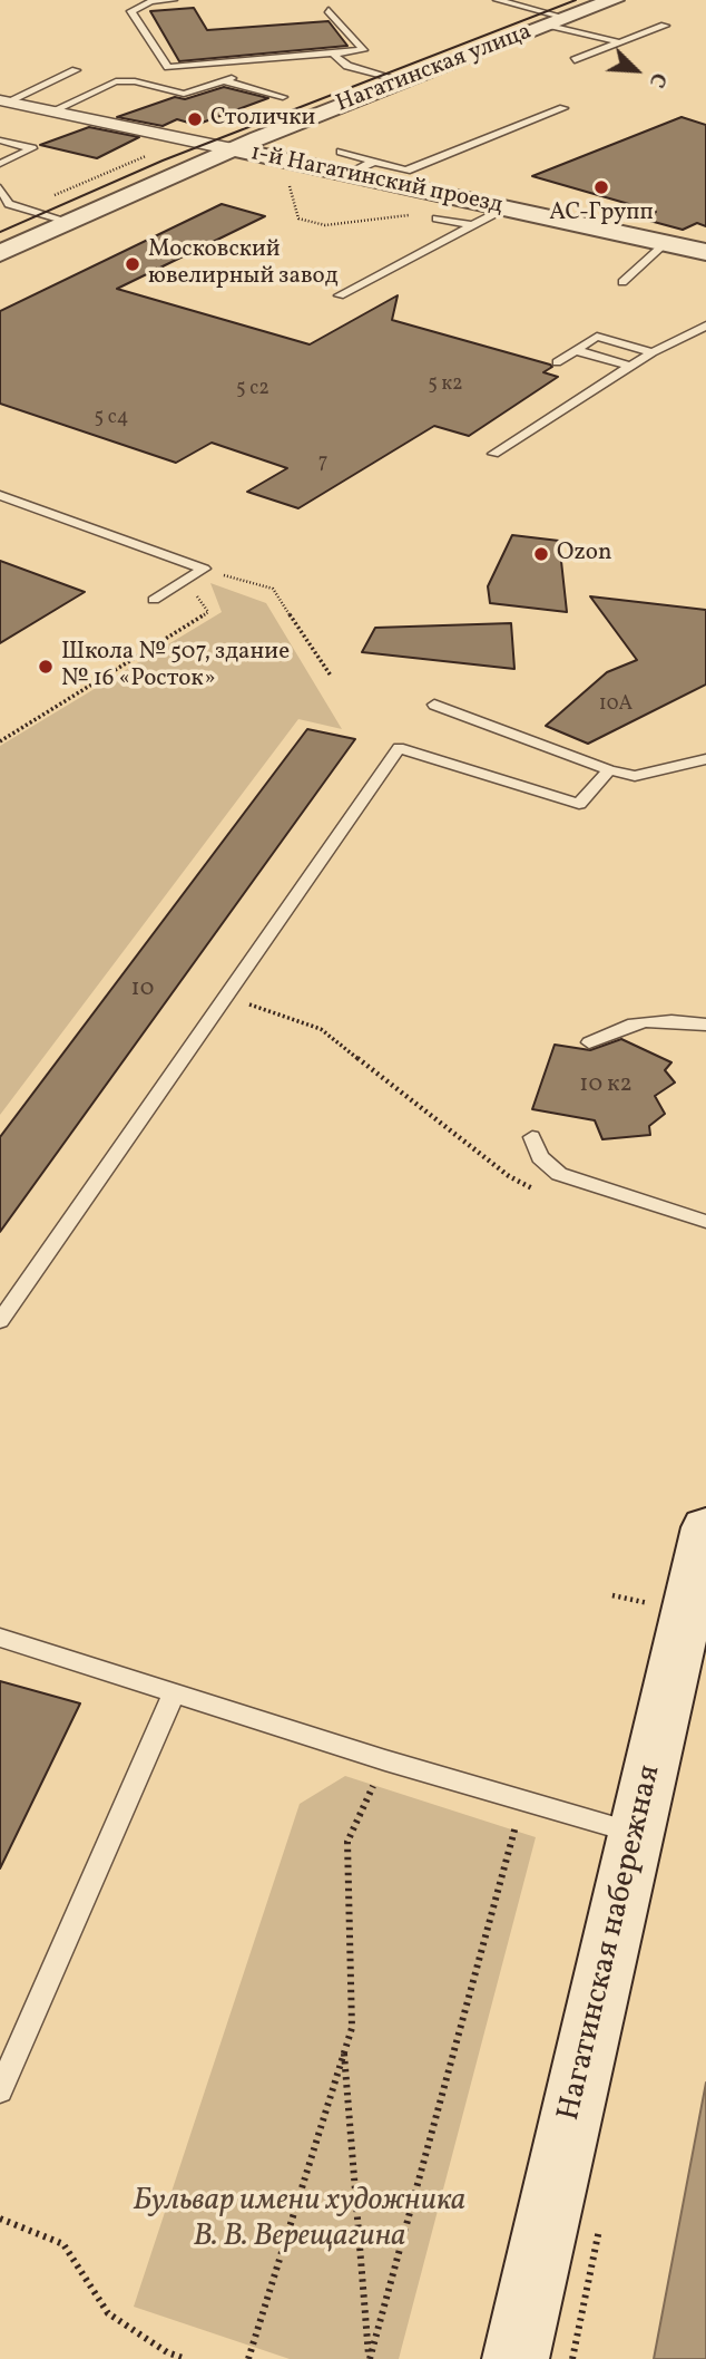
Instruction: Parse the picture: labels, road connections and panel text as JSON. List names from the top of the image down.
{
  "streets": {
    "street": ["Нагатинская улица", "1-й Нагатинский проезд", "Нагатинская набережная"]
  },
  "crossings": [
    ["Нагатинская улица", "1-й Нагатинский проезд"]
  ],
  "parks": ["Бульвар имени художника В. В. Верещагина"],
  "places": [
    "Столички",
    "АС-Групп",
    "Московский ювелирный завод",
    "Ozon",
    "Школа № 507, здание № 16 «Росток»"
  ],
  "house_numbers": [
    "5 к2",
    "5 с2",
    "5 с4",
    "7",
    "10А",
    "10",
    "10 к2"
  ],
  "north": "bottom right"
}
